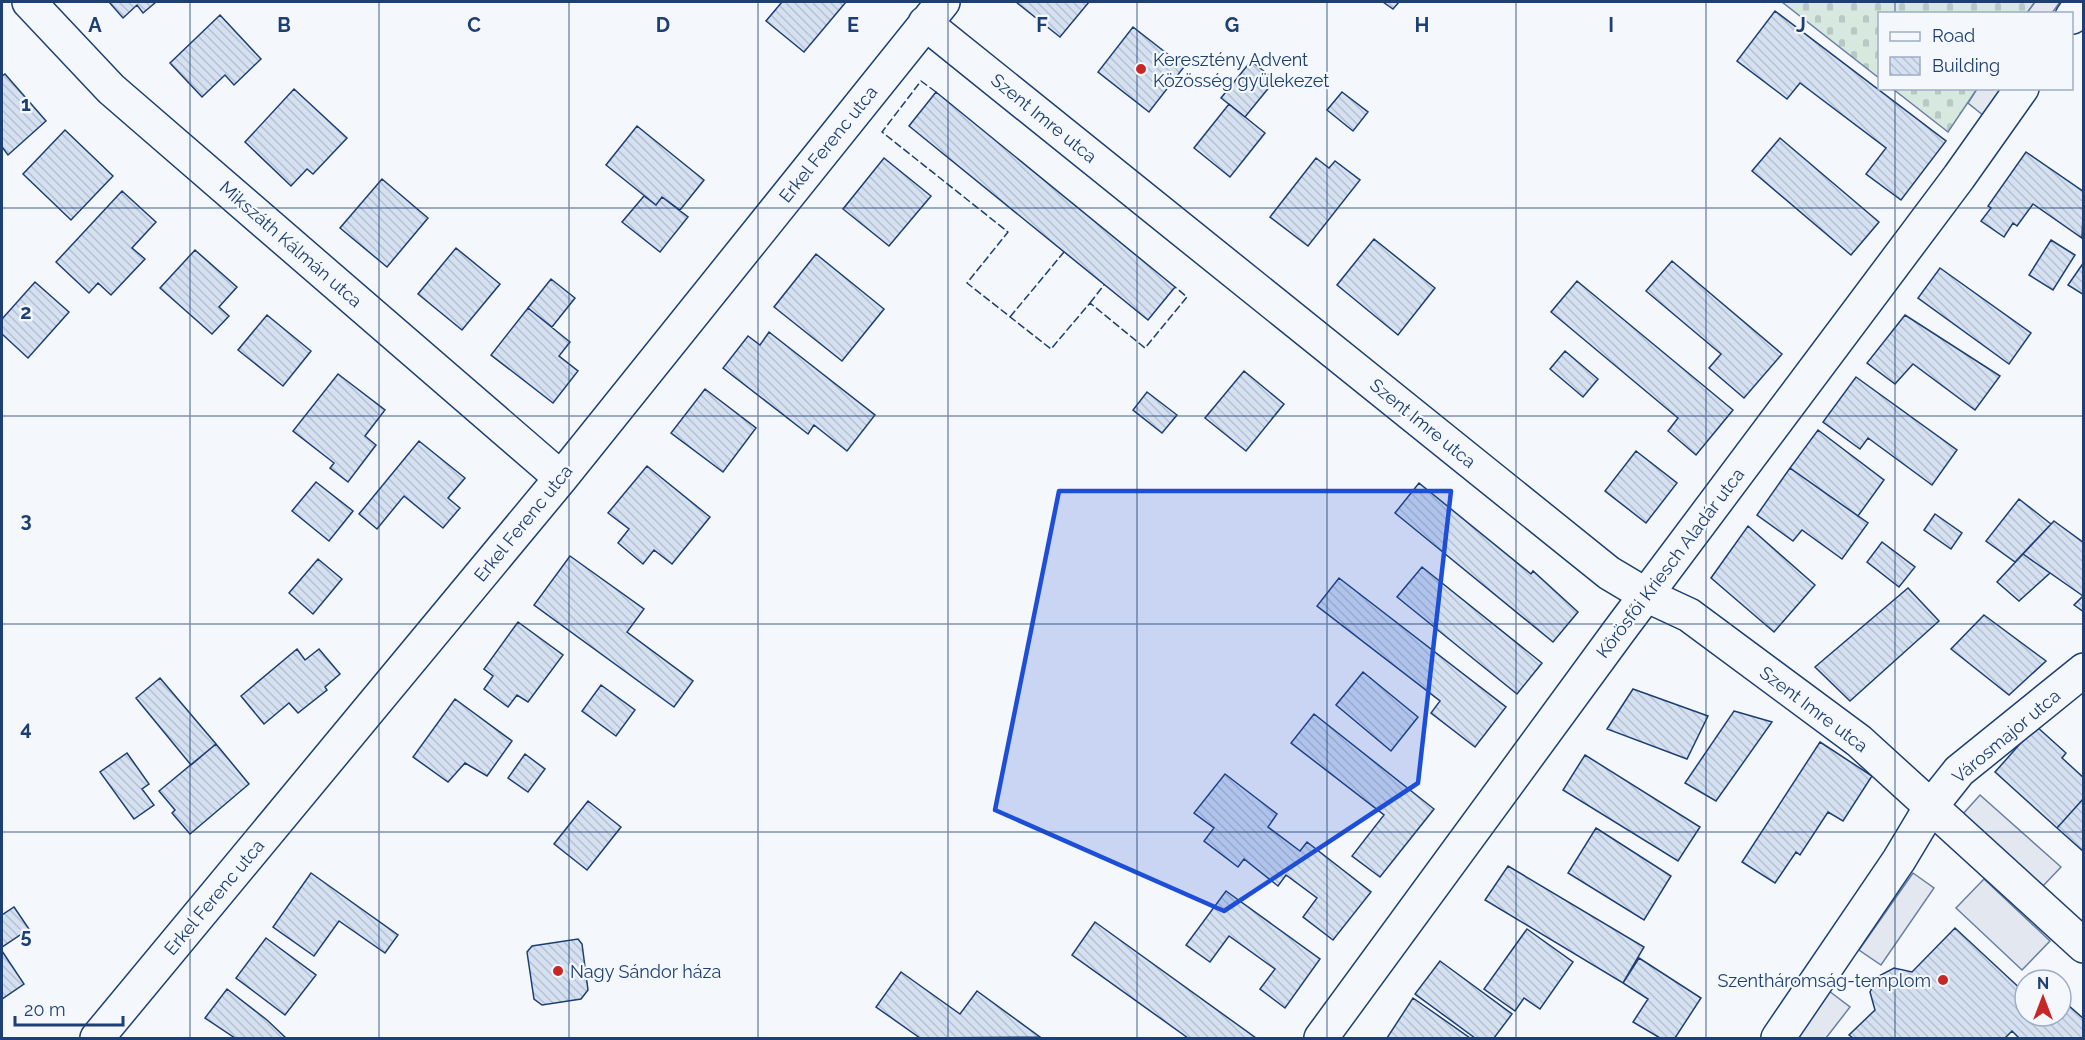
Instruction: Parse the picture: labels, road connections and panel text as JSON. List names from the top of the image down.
{
  "streets": {
    "street": [
      "Szent Imre utca",
      "Erkel Ferenc utca",
      "Mikszáth Kálmán utca",
      "Körösfői Kriesch Aladár utca",
      "Városmajor utca"
    ]
  },
  "crossings": [
    ["Szent Imre utca", "Erkel Ferenc utca"],
    ["Szent Imre utca", "Körösfői Kriesch Aladár utca"],
    ["Szent Imre utca", "Városmajor utca"],
    ["Erkel Ferenc utca", "Mikszáth Kálmán utca"]
  ],
  "places": ["Keresztény Advent Közösség gyülekezet", "Nagy Sándor háza", "Szentháromság-templom"],
  "legend": ["Road", "Building"],
  "scale_bar": "20 m",
  "north": "top",
  "grid": {
    "columns": [
      "A",
      "B",
      "C",
      "D",
      "E",
      "F",
      "G",
      "H",
      "I",
      "J"
    ],
    "rows": [
      "1",
      "2",
      "3",
      "4",
      "5"
    ]
  }
}
